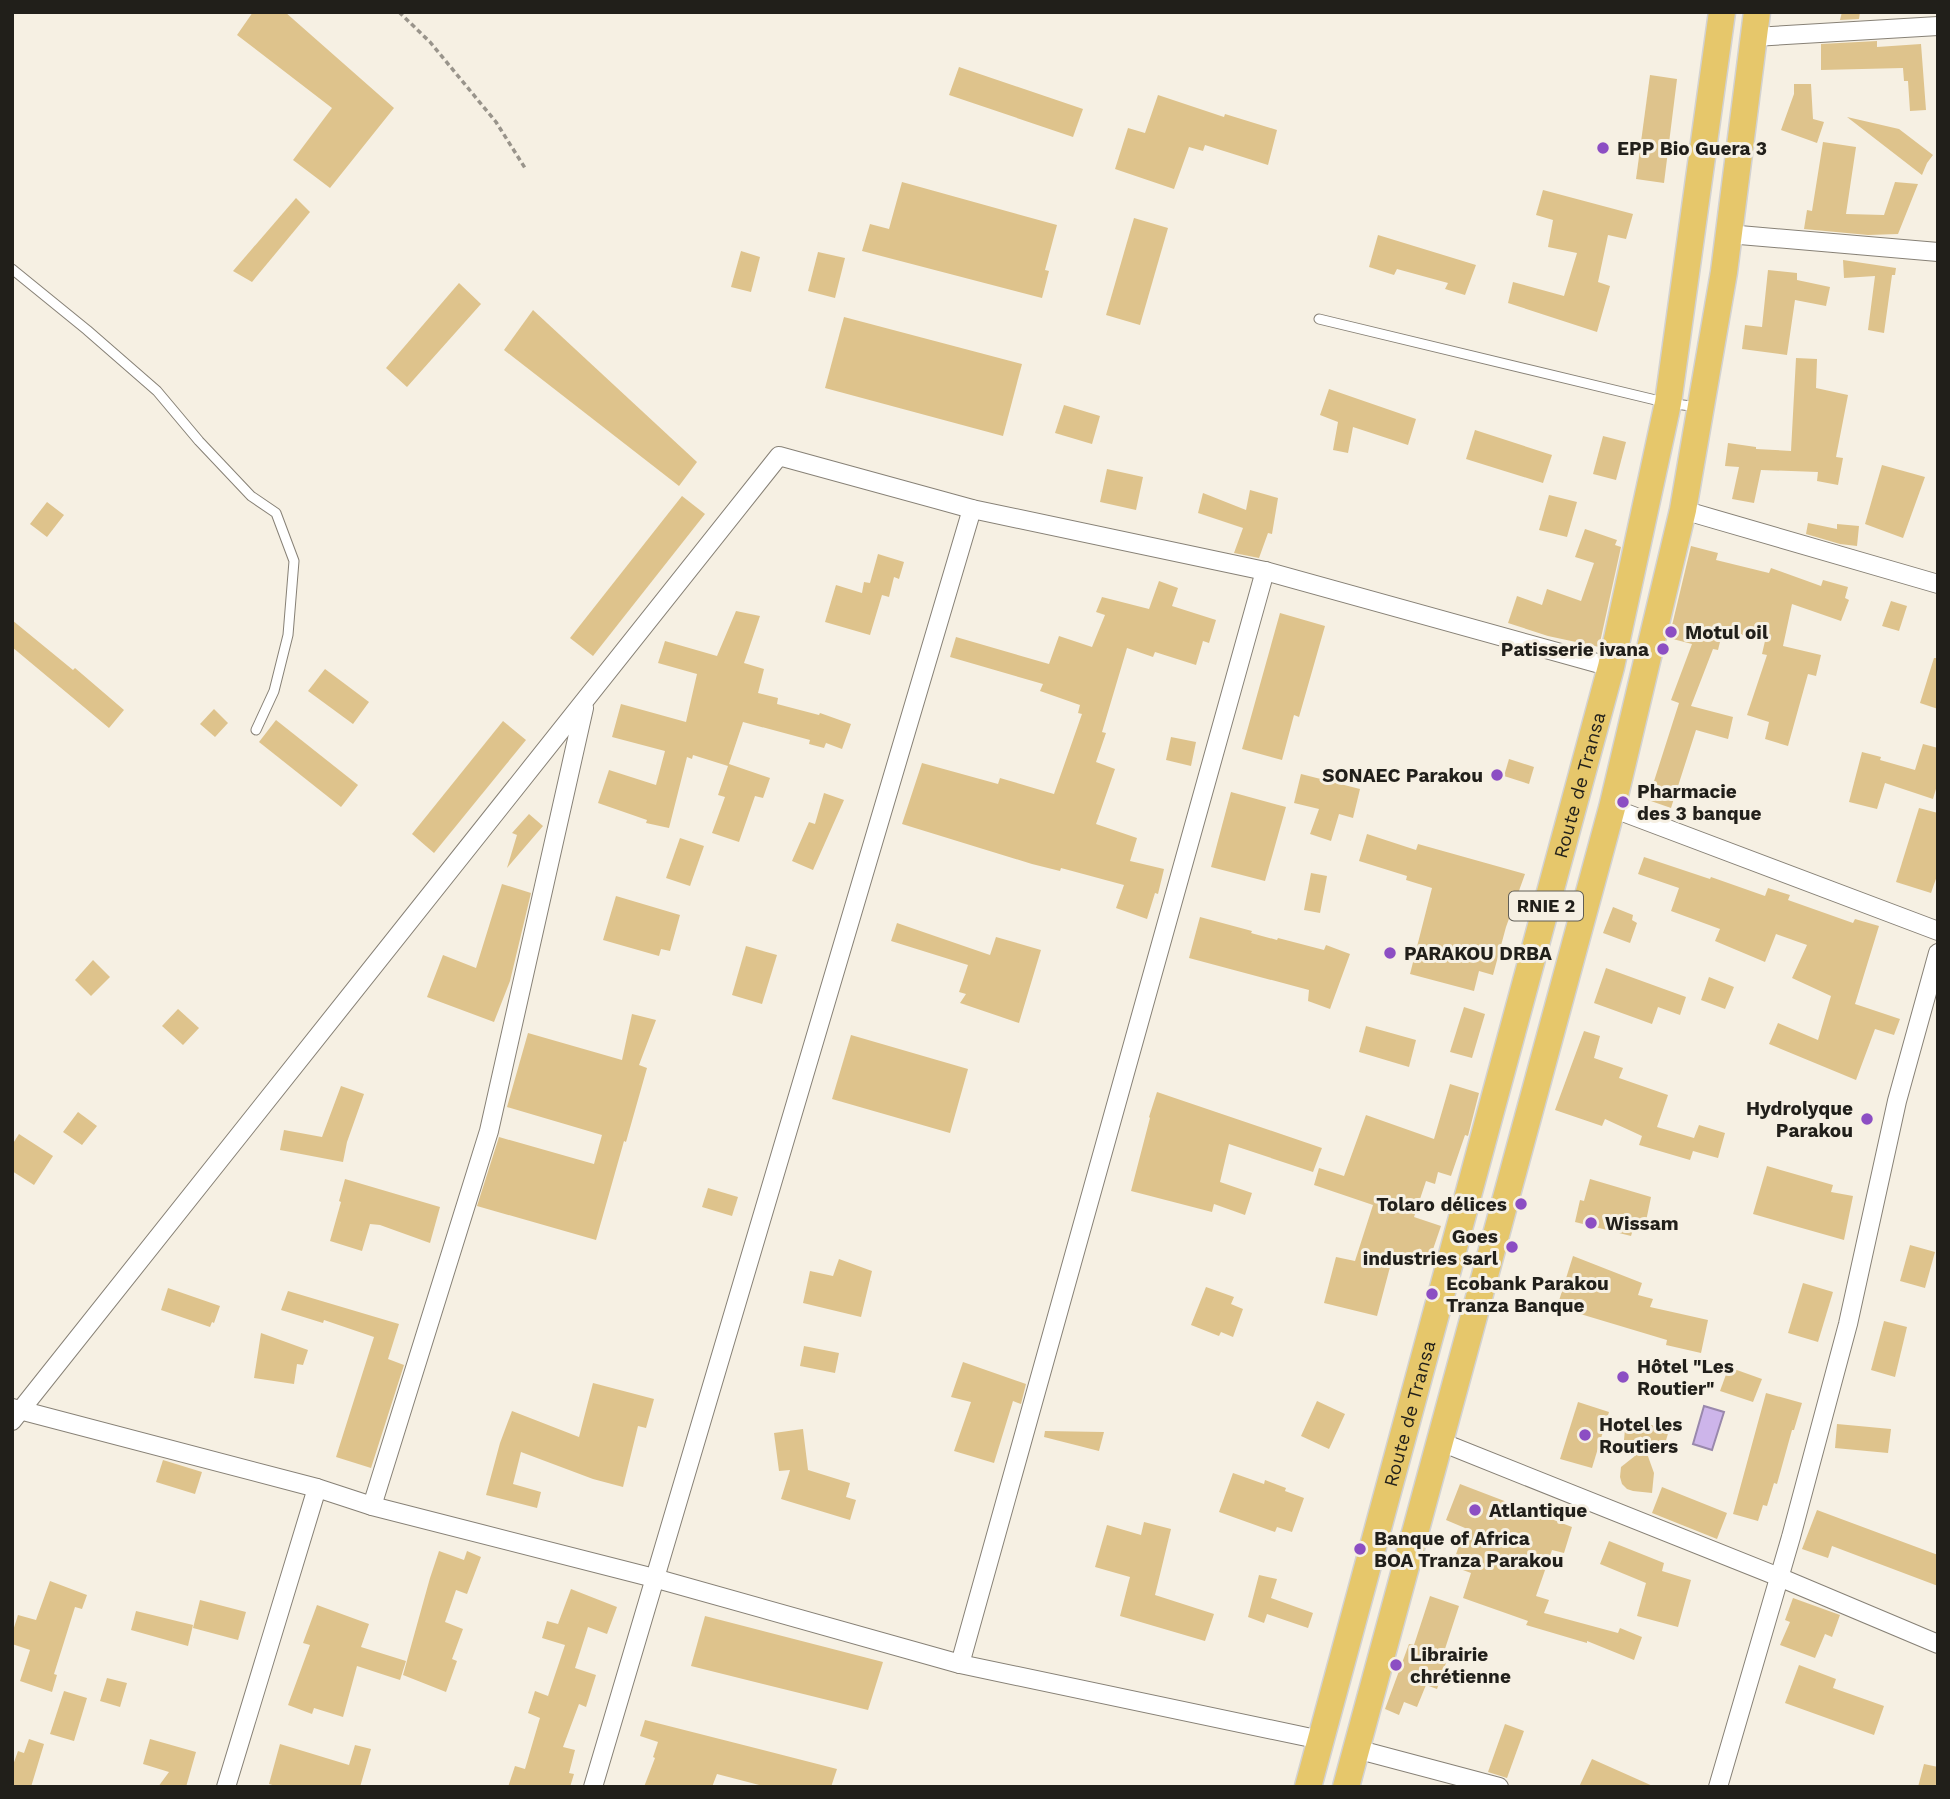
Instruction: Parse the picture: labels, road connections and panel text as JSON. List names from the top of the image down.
{
  "streets": {
    "main road": ["Route de Transa", "RNIE 2"]
  },
  "places": [
    "EPP Bio Guera 3",
    "Motul oil",
    "Patisserie ivana",
    "SONAEC Parakou",
    "Pharmacie des 3 banque",
    "PARAKOU DRBA",
    "Hydrolyque Parakou",
    "Tolaro délices",
    "Wissam",
    "Goes industries sarl",
    "Ecobank Parakou Tranza Banque",
    "Hôtel \"Les Routier\"",
    "Hotel les Routiers",
    "Atlantique",
    "Banque of Africa BOA Tranza Parakou",
    "Librairie chrétienne"
  ]
}
